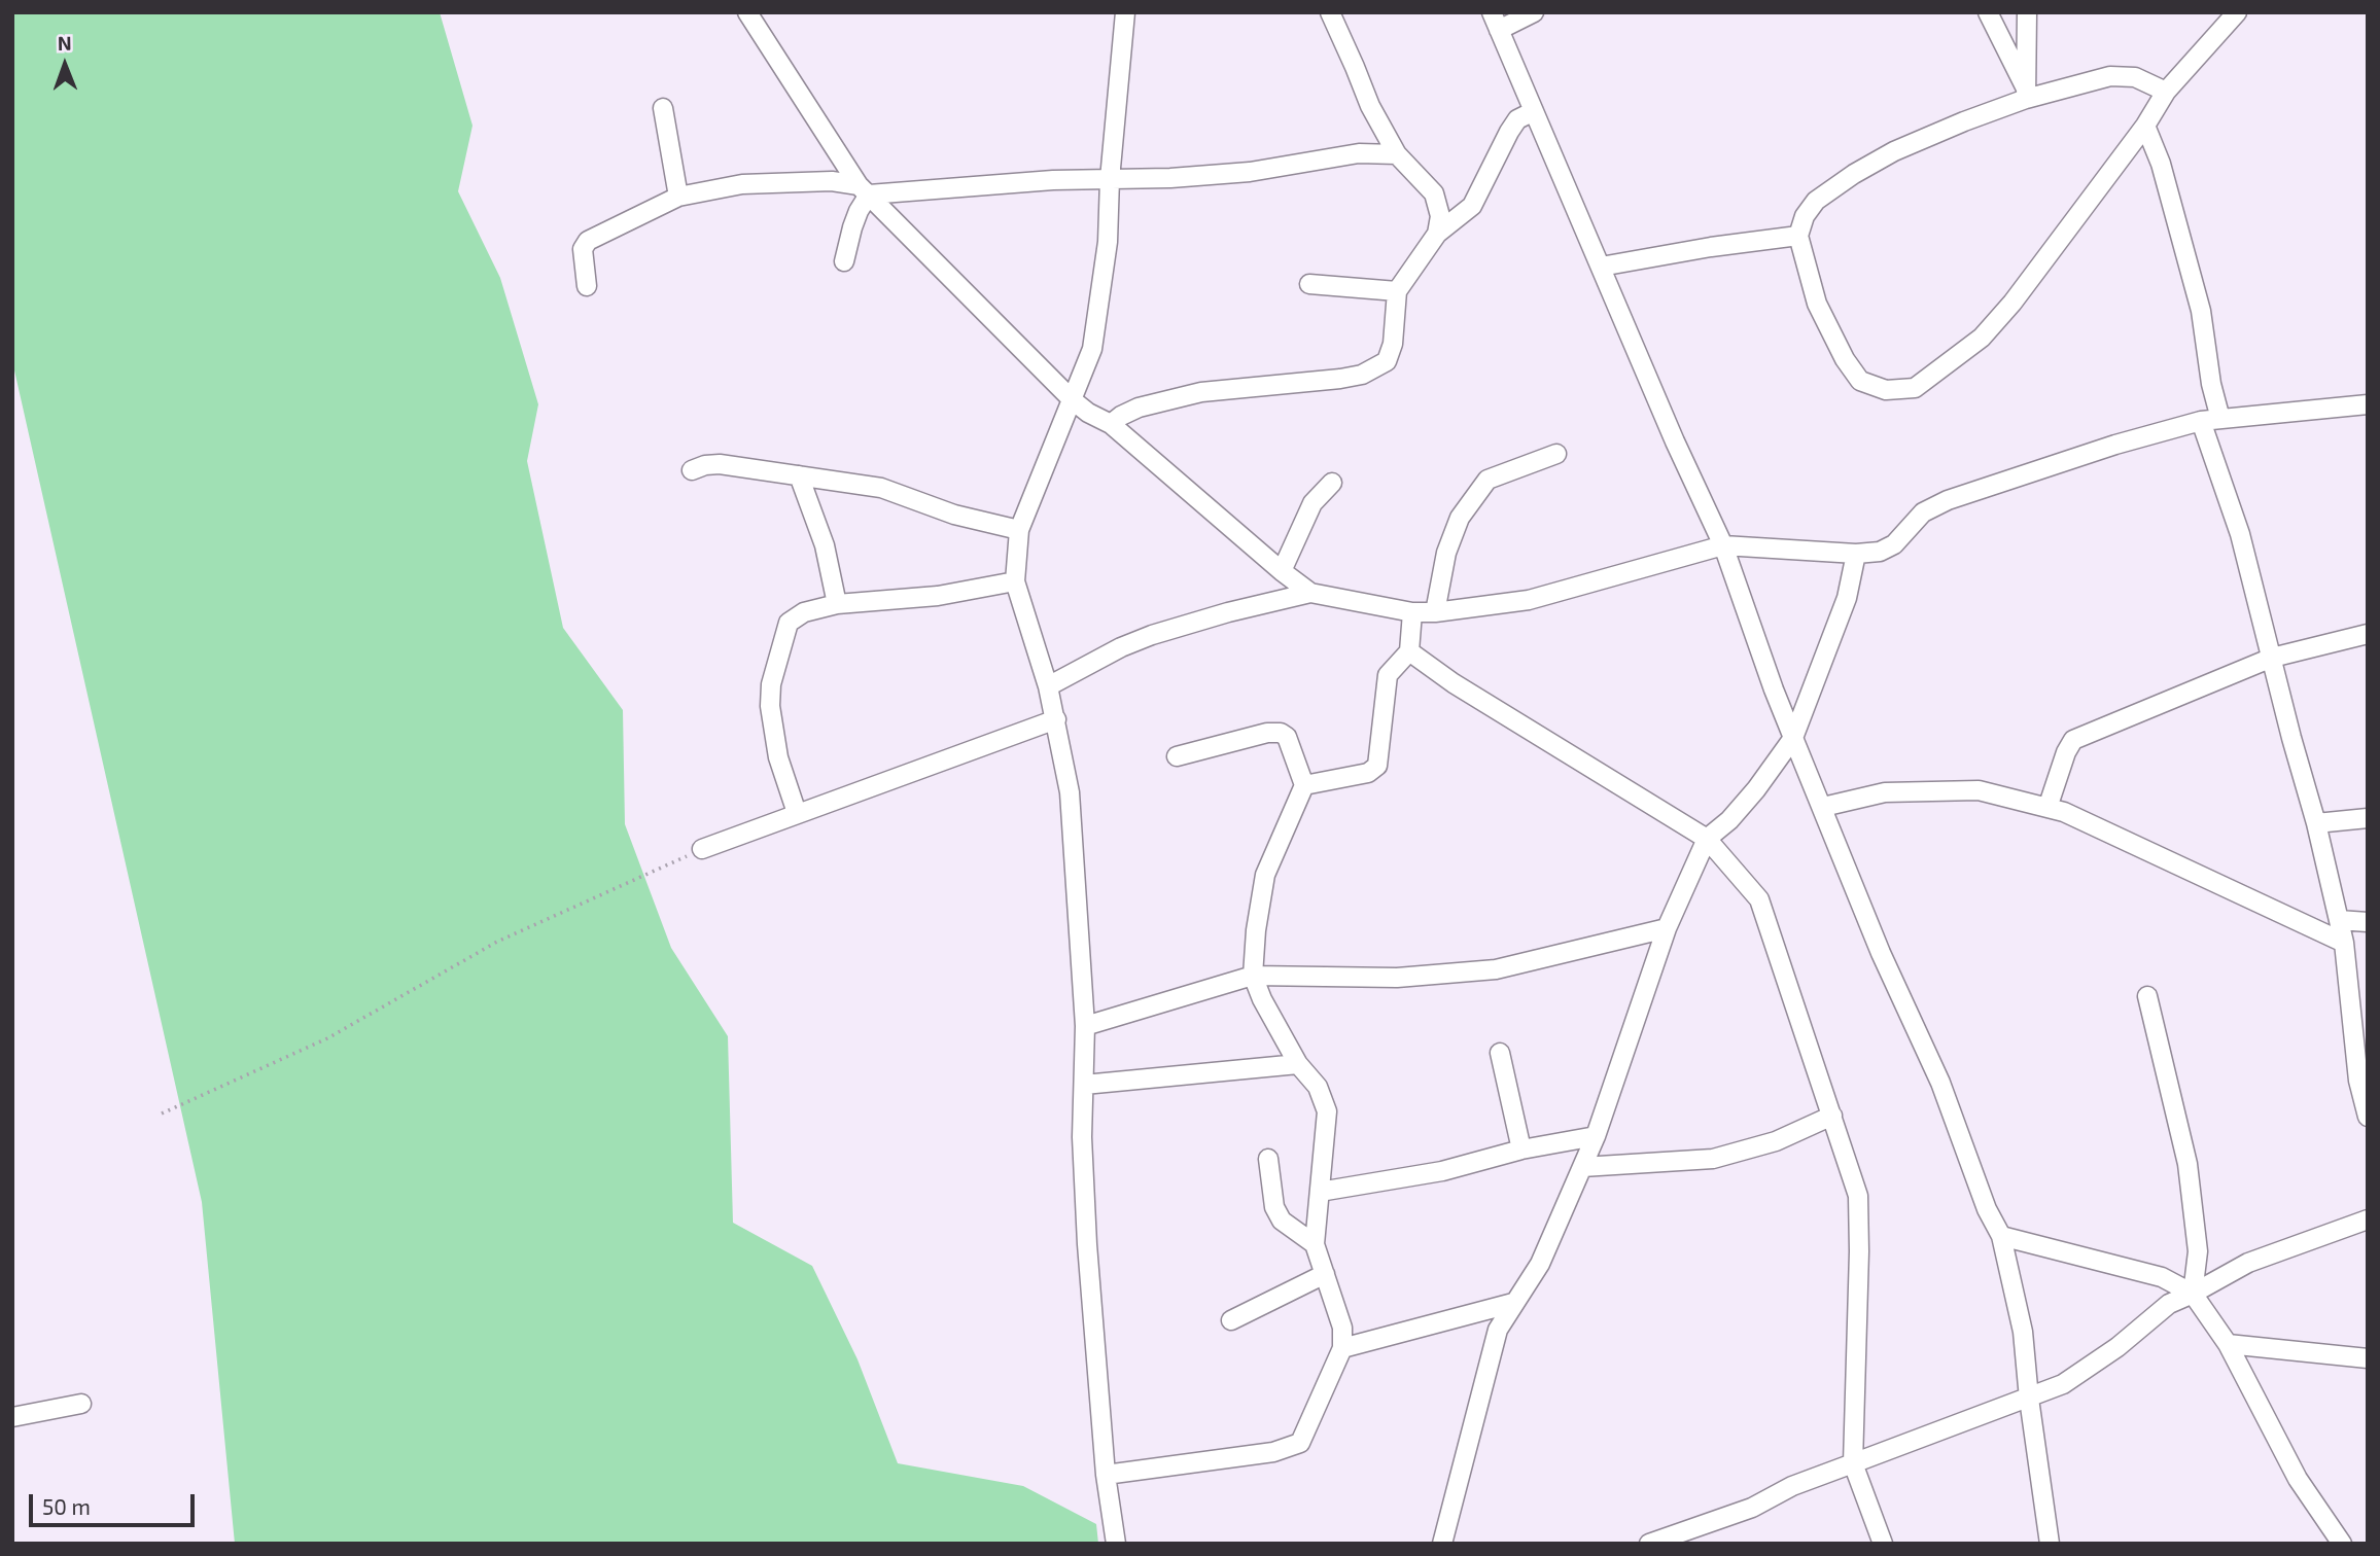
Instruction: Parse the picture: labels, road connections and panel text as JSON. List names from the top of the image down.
{
  "scale_bar": "50 m",
  "north": "top"
}
